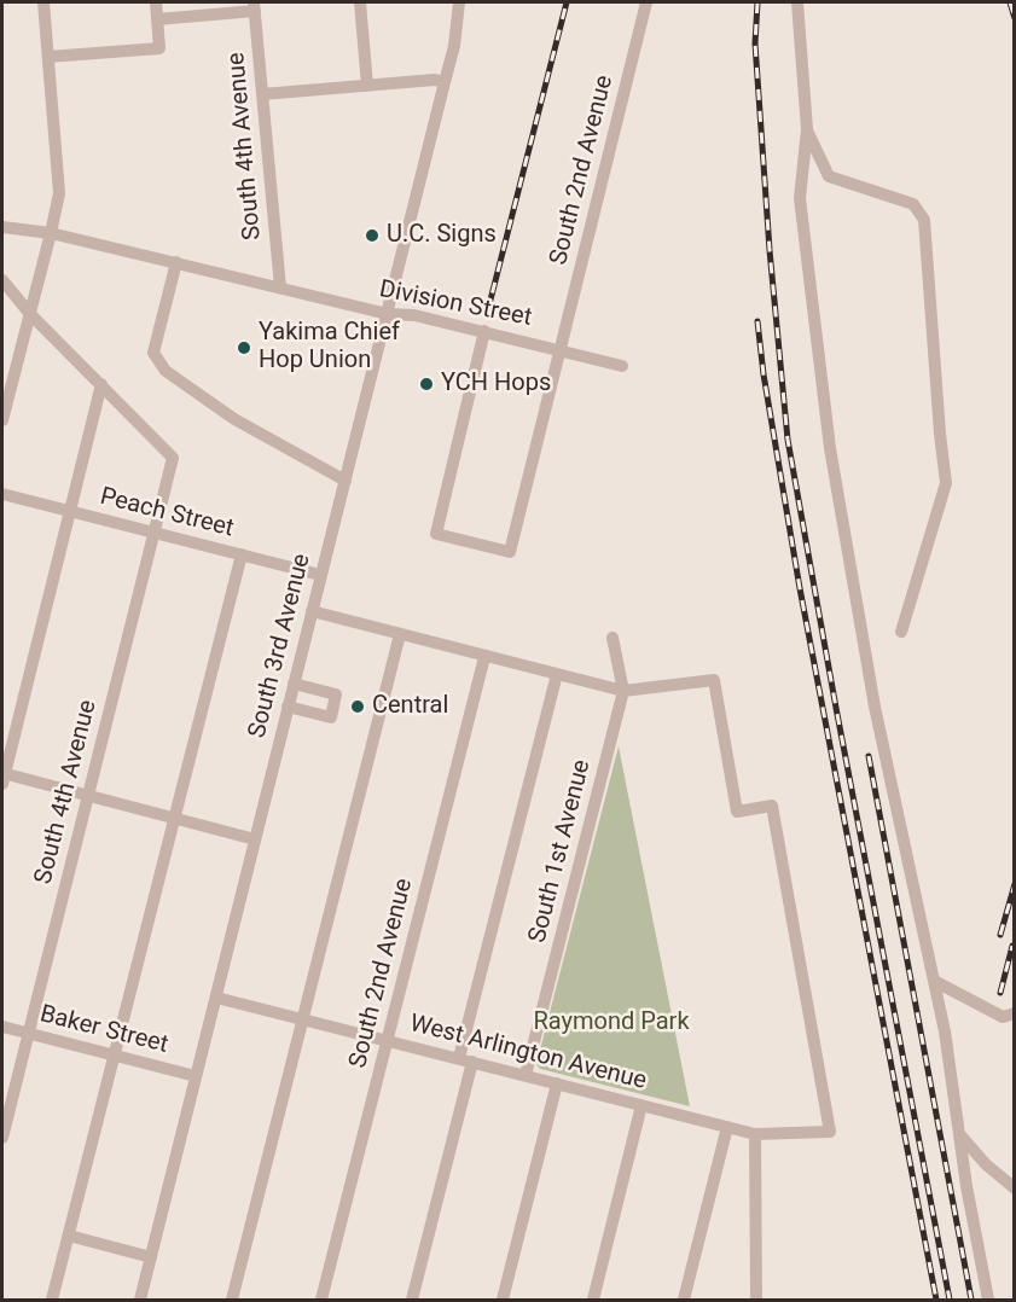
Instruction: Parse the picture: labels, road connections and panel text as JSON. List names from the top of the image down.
{
  "streets": {
    "street": [
      "South 4th Avenue",
      "South 2nd Avenue",
      "Division Street",
      "Peach Street",
      "South 3rd Avenue",
      "South 1st Avenue",
      "Baker Street",
      "West Arlington Avenue"
    ]
  },
  "crossings": [
    ["South 4th Avenue", "Division Street"],
    ["South 4th Avenue", "Peach Street"],
    ["South 4th Avenue", "Baker Street"],
    ["South 2nd Avenue", "Division Street"],
    ["South 2nd Avenue", "West Arlington Avenue"],
    ["Division Street", "South 3rd Avenue"],
    ["Peach Street", "South 3rd Avenue"],
    ["South 3rd Avenue", "Baker Street"],
    ["South 3rd Avenue", "West Arlington Avenue"],
    ["South 1st Avenue", "West Arlington Avenue"]
  ],
  "parks": ["Raymond Park"],
  "places": [
    "U.C. Signs",
    "Yakima Chief Hop Union",
    "YCH Hops",
    "Central"
  ]
}
